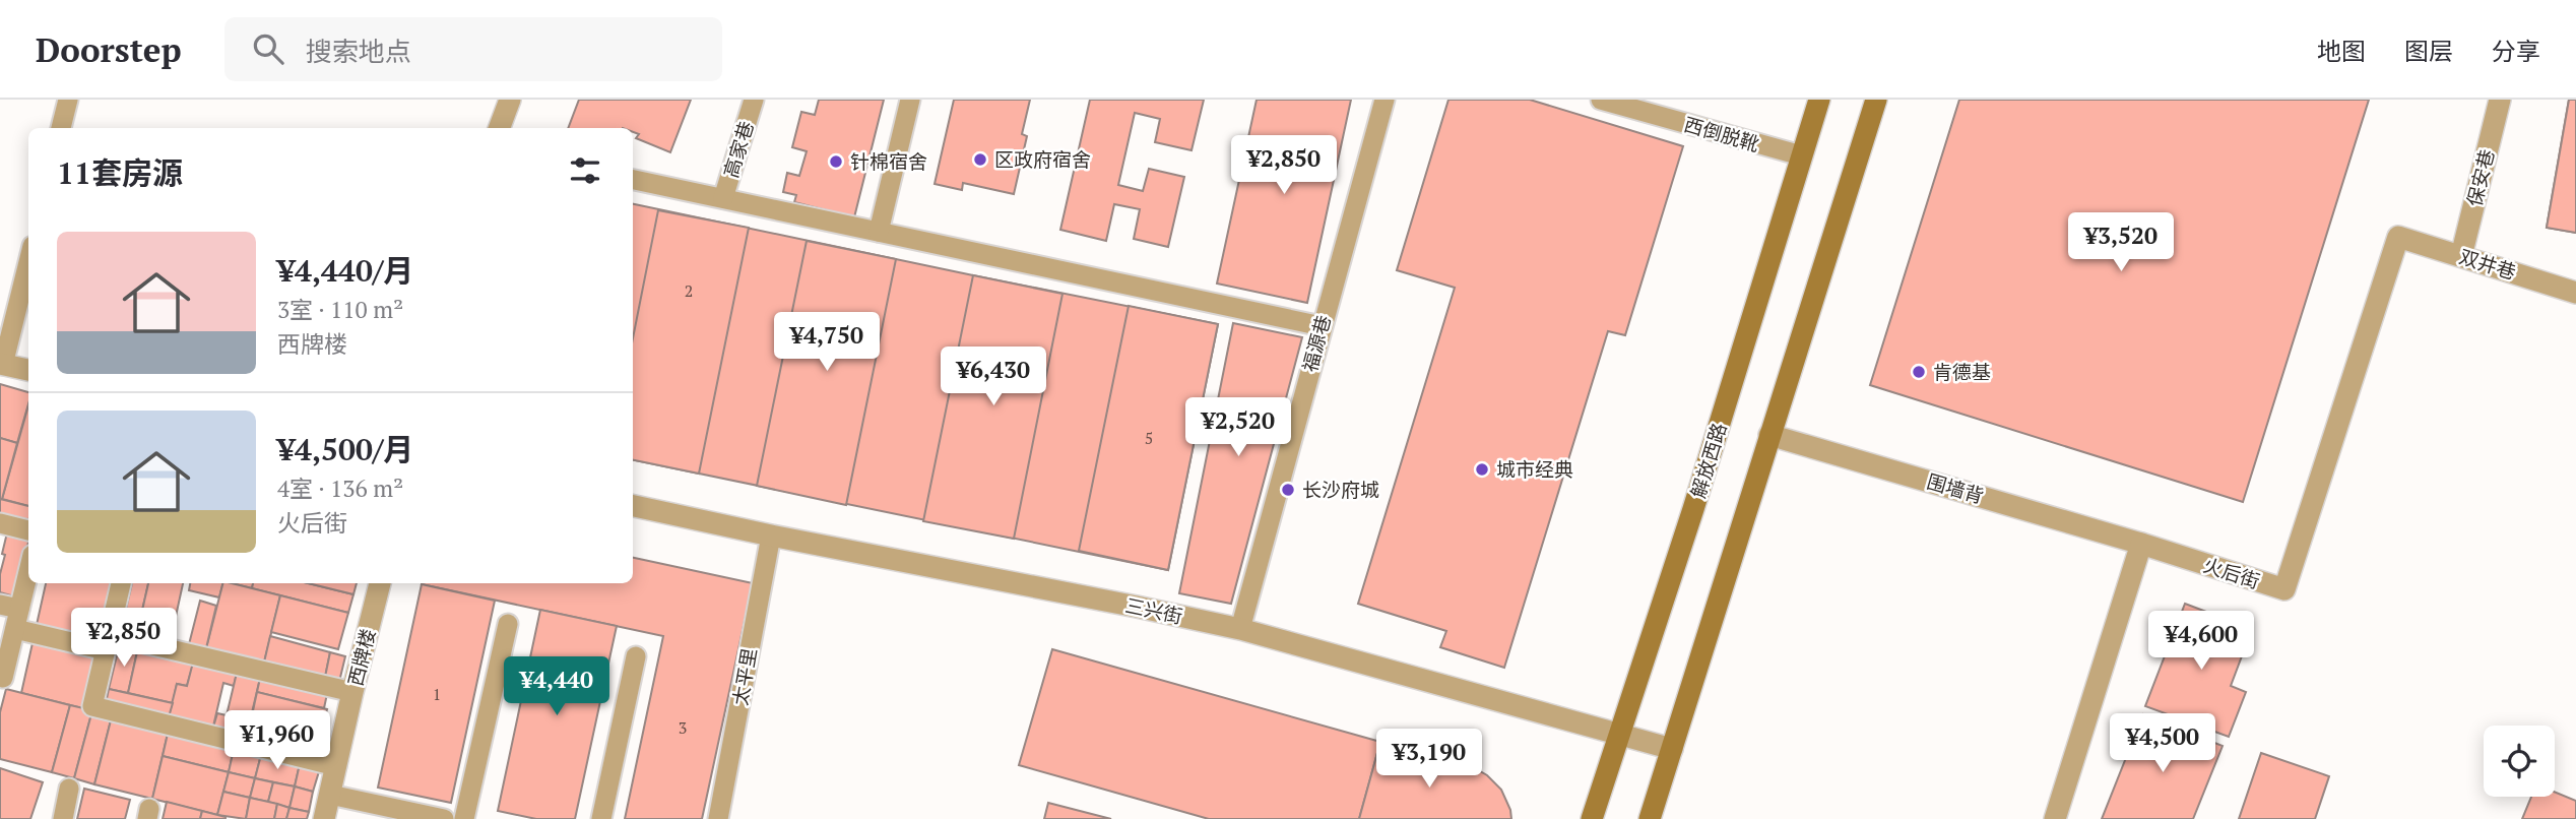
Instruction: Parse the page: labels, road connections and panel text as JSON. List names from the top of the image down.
{
  "streets": {
    "main road": ["解放西路"],
    "street": [
      "保安巷",
      "双井巷",
      "围墙背",
      "火后街",
      "三兴街",
      "西牌楼"
    ],
    "lane": [
      "西倒脱靴",
      "高家巷",
      "福源巷",
      "太平里"
    ]
  },
  "crossings": [
    ["西倒脱靴", "解放西路"],
    ["保安巷", "双井巷"],
    ["双井巷", "火后街"],
    ["福源巷", "三兴街"],
    ["解放西路", "三兴街"],
    ["围墙背", "火后街"],
    ["三兴街", "太平里"]
  ],
  "places": [
    "区政府宿舍",
    "针棉宿舍",
    "肯德基",
    "城市经典",
    "长沙府城"
  ],
  "house_numbers": [
    "2",
    "5",
    "1",
    "3"
  ],
  "page": {
    "header": "Doorstep",
    "search": "搜索地点",
    "nav": ["地图", "图层", "分享"],
    "heading": "11套房源",
    "price": [
      "¥2,850",
      "¥3,520",
      "¥4,750",
      "¥6,430",
      "¥2,520",
      "¥2,850",
      "¥4,600",
      "¥4,440",
      "¥1,960",
      "¥4,500",
      "¥3,190"
    ],
    "list": [
      {
        "name": "¥4,440/月",
        "note": "3室 · 110 m² · 西牌楼"
      },
      {
        "name": "¥4,500/月",
        "note": "4室 · 136 m² · 火后街"
      }
    ]
  }
}
